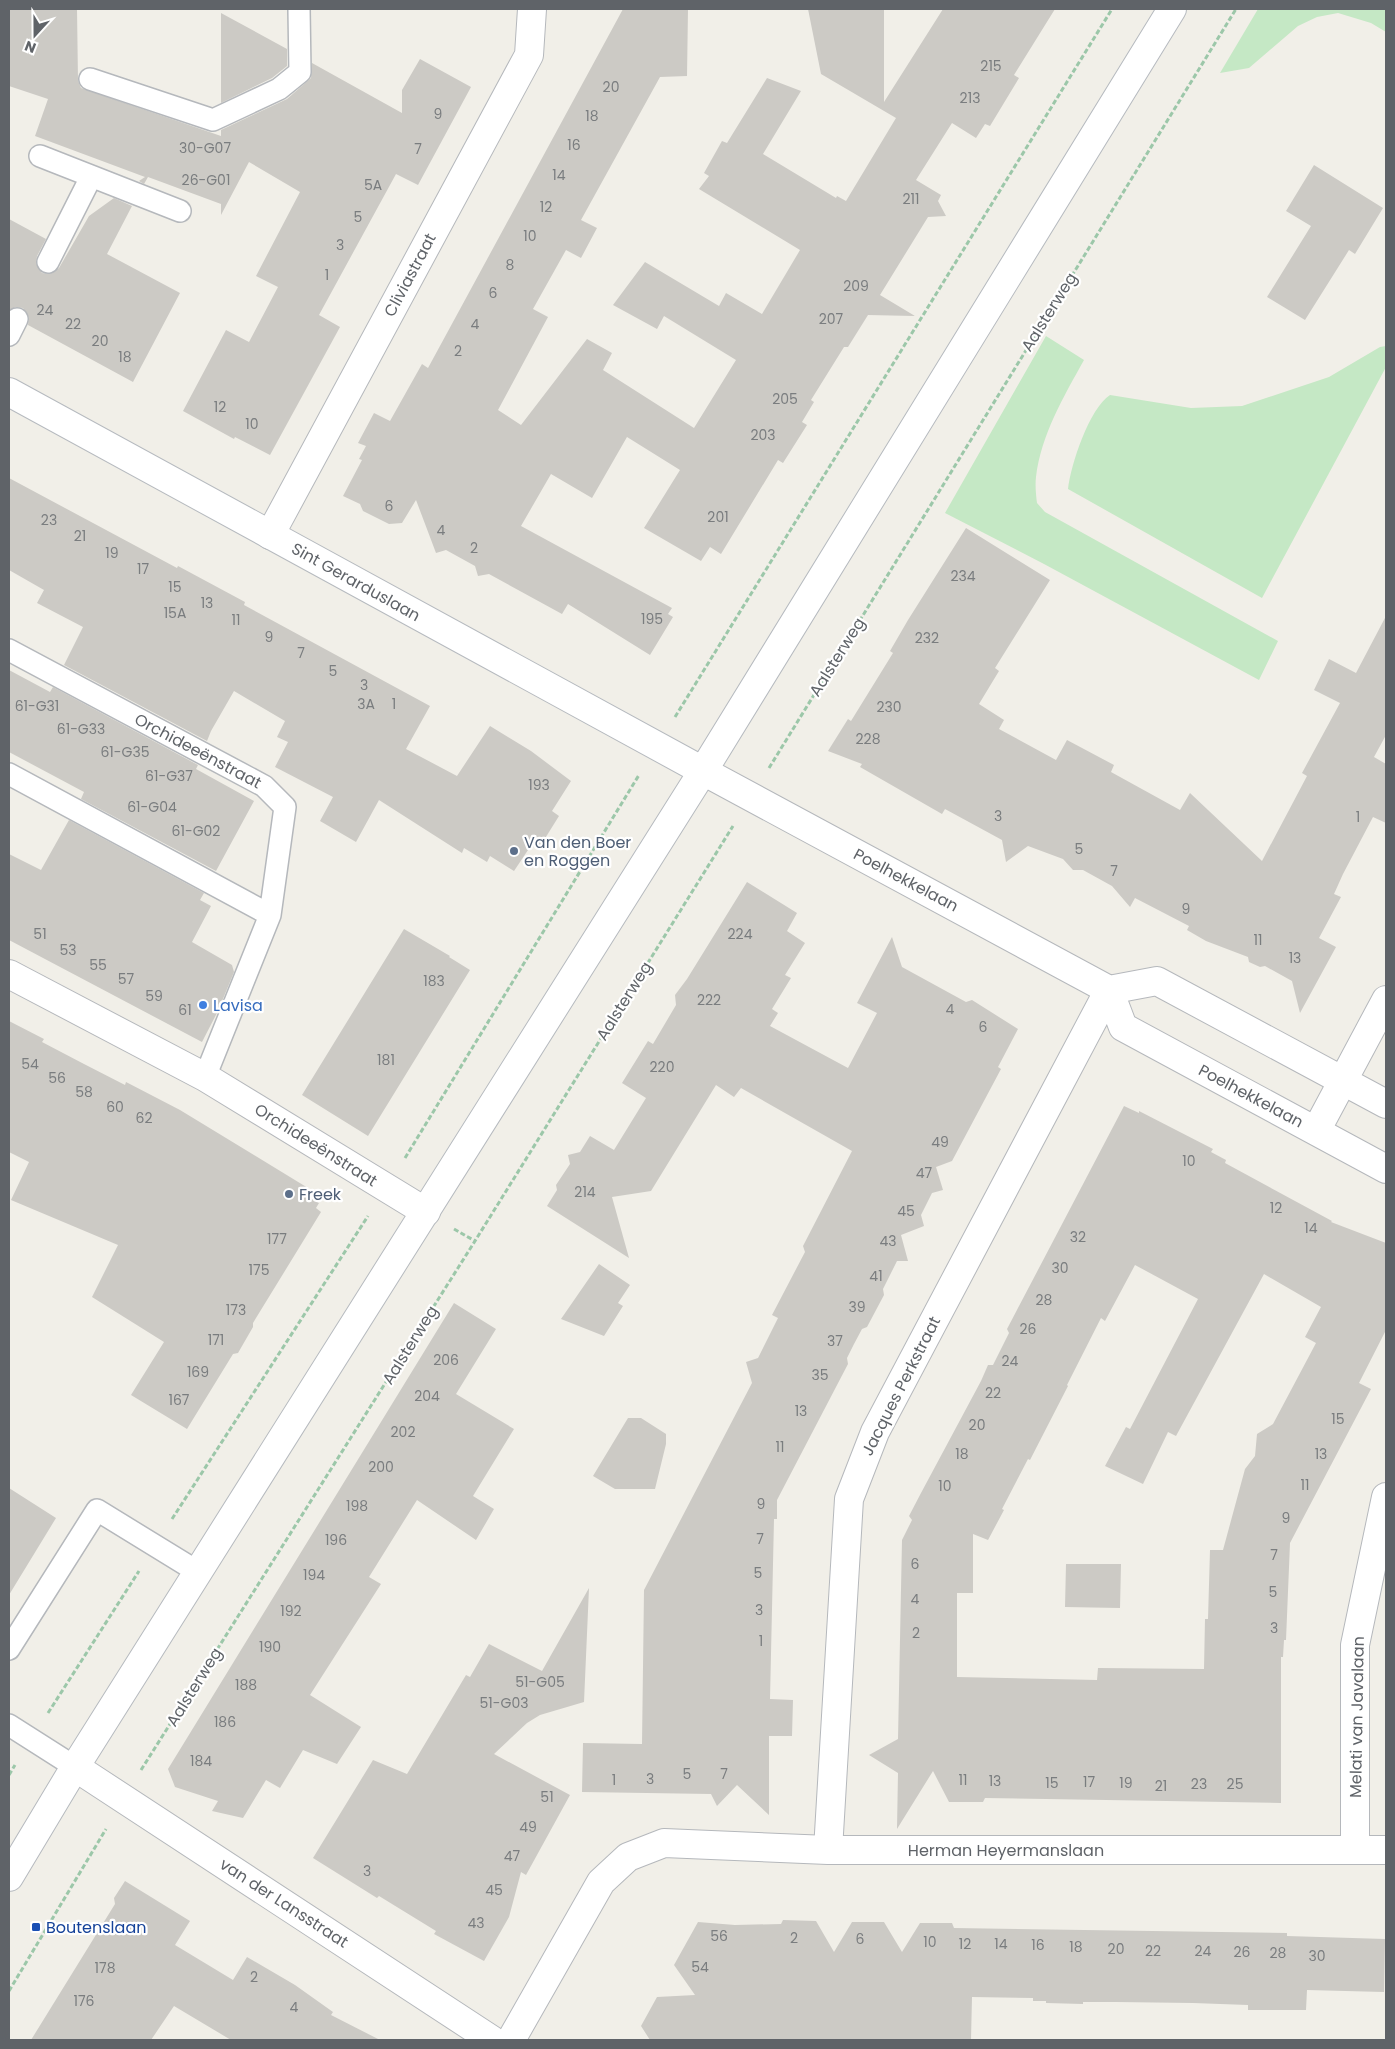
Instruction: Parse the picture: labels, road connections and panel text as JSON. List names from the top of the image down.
{
  "streets": {
    "street": [
      "Cliviastraat",
      "Sint Gerarduslaan",
      "Orchideeënstraat",
      "Poelhekkelaan",
      "Jacques Perkstraat",
      "Melati van Javalaan",
      "Herman Heyermanslaan",
      "van der Lansstraat"
    ],
    "path": ["Aalsterweg"]
  },
  "crossings": [
    ["Cliviastraat", "Sint Gerarduslaan"],
    ["Aalsterweg", "Poelhekkelaan"],
    ["Aalsterweg", "van der Lansstraat"],
    ["Sint Gerarduslaan", "Poelhekkelaan"],
    ["Poelhekkelaan", "Jacques Perkstraat"],
    ["Jacques Perkstraat", "Herman Heyermanslaan"],
    ["Melati van Javalaan", "Herman Heyermanslaan"]
  ],
  "places": {
    "other": ["Van den Boer en Roggen", "Lavisa", "Freek"],
    "transit": ["Boutenslaan"]
  },
  "house_numbers": [
    "215",
    "20",
    "213",
    "9",
    "18",
    "16",
    "30-G07",
    "7",
    "14",
    "26-G01",
    "5A",
    "211",
    "12",
    "5",
    "10",
    "3",
    "8",
    "1",
    "209",
    "6",
    "24",
    "207",
    "22",
    "4",
    "20",
    "2",
    "18",
    "205",
    "12",
    "10",
    "203",
    "6",
    "201",
    "23",
    "4",
    "21",
    "2",
    "19",
    "17",
    "234",
    "15",
    "13",
    "15A",
    "195",
    "11",
    "9",
    "232",
    "7",
    "5",
    "3",
    "3A",
    "1",
    "61-G31",
    "230",
    "61-G33",
    "228",
    "61-G35",
    "61-G37",
    "193",
    "61-G04",
    "3",
    "1",
    "61-G02",
    "5",
    "7",
    "9",
    "51",
    "224",
    "11",
    "53",
    "13",
    "55",
    "57",
    "183",
    "59",
    "222",
    "4",
    "61",
    "6",
    "181",
    "54",
    "220",
    "56",
    "58",
    "60",
    "62",
    "49",
    "10",
    "47",
    "214",
    "12",
    "45",
    "14",
    "32",
    "177",
    "43",
    "30",
    "175",
    "41",
    "28",
    "39",
    "173",
    "26",
    "171",
    "37",
    "206",
    "24",
    "169",
    "35",
    "22",
    "204",
    "167",
    "13",
    "15",
    "20",
    "202",
    "11",
    "18",
    "13",
    "200",
    "11",
    "10",
    "9",
    "198",
    "9",
    "7",
    "196",
    "7",
    "6",
    "5",
    "194",
    "5",
    "4",
    "3",
    "192",
    "3",
    "2",
    "1",
    "190",
    "51-G05",
    "188",
    "51-G03",
    "186",
    "184",
    "5",
    "7",
    "3",
    "1",
    "11",
    "13",
    "17",
    "15",
    "19",
    "23",
    "25",
    "21",
    "51",
    "49",
    "47",
    "3",
    "45",
    "43",
    "56",
    "2",
    "6",
    "10",
    "12",
    "14",
    "16",
    "18",
    "20",
    "22",
    "24",
    "26",
    "28",
    "30",
    "54",
    "178",
    "2",
    "176",
    "4"
  ],
  "north": "bottom"
}
